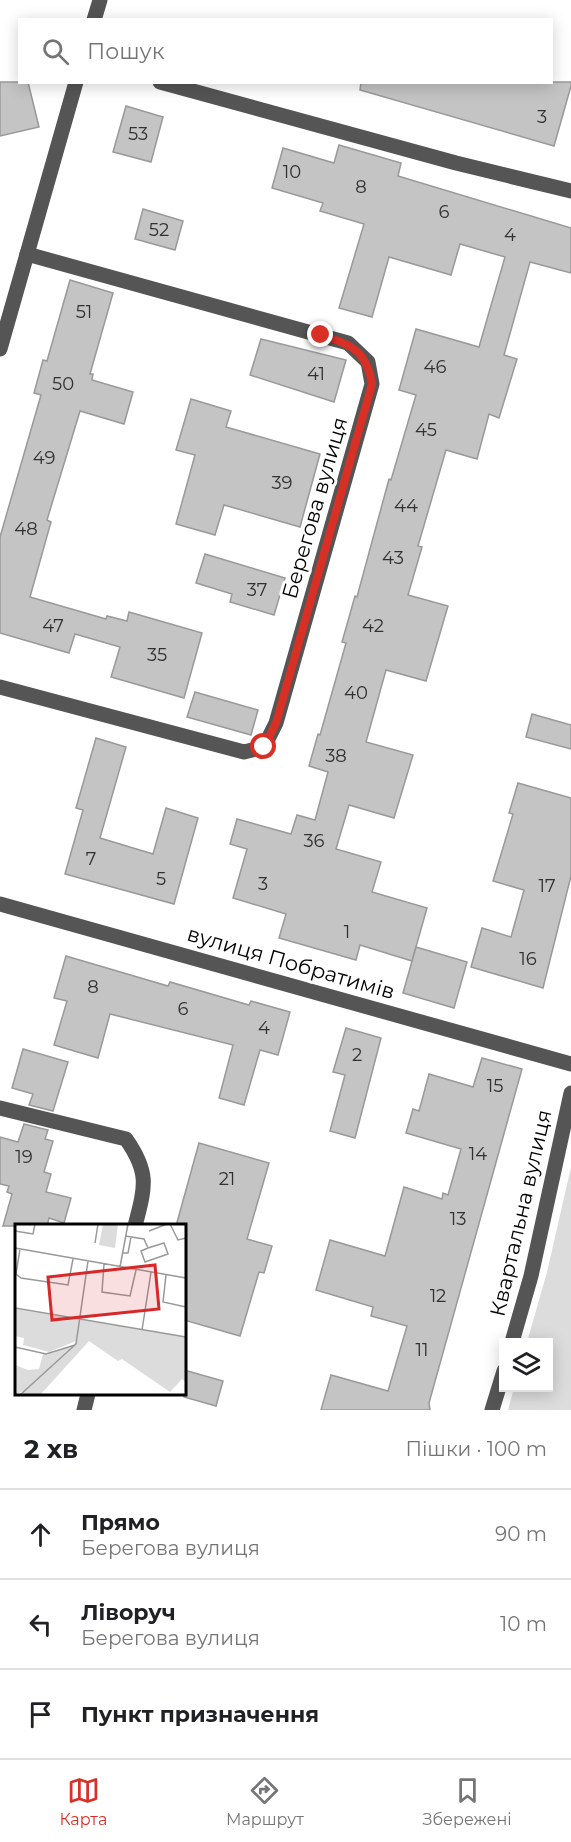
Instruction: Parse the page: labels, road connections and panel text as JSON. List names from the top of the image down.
{
  "streets": {
    "street": ["Берегова вулиця", "вулиця Побратимів", "Квартальна вулиця"]
  },
  "house_numbers": [
    "3",
    "53",
    "10",
    "8",
    "6",
    "52",
    "4",
    "51",
    "46",
    "41",
    "50",
    "45",
    "49",
    "39",
    "44",
    "48",
    "43",
    "37",
    "47",
    "42",
    "35",
    "40",
    "38",
    "36",
    "7",
    "5",
    "3",
    "17",
    "1",
    "16",
    "8",
    "6",
    "4",
    "2",
    "15",
    "14",
    "19",
    "21",
    "13",
    "12",
    "11"
  ],
  "page": {
    "search": "Пошук",
    "heading": ["2 хв", "Пішки · 100 m"],
    "list": [
      ["Прямо", "Берегова вулиця", "90 m"],
      ["Ліворуч", "Берегова вулиця", "10 m"],
      "Пункт призначення"
    ],
    "nav": ["Карта", "Маршрут", "Збережені"]
  }
}
